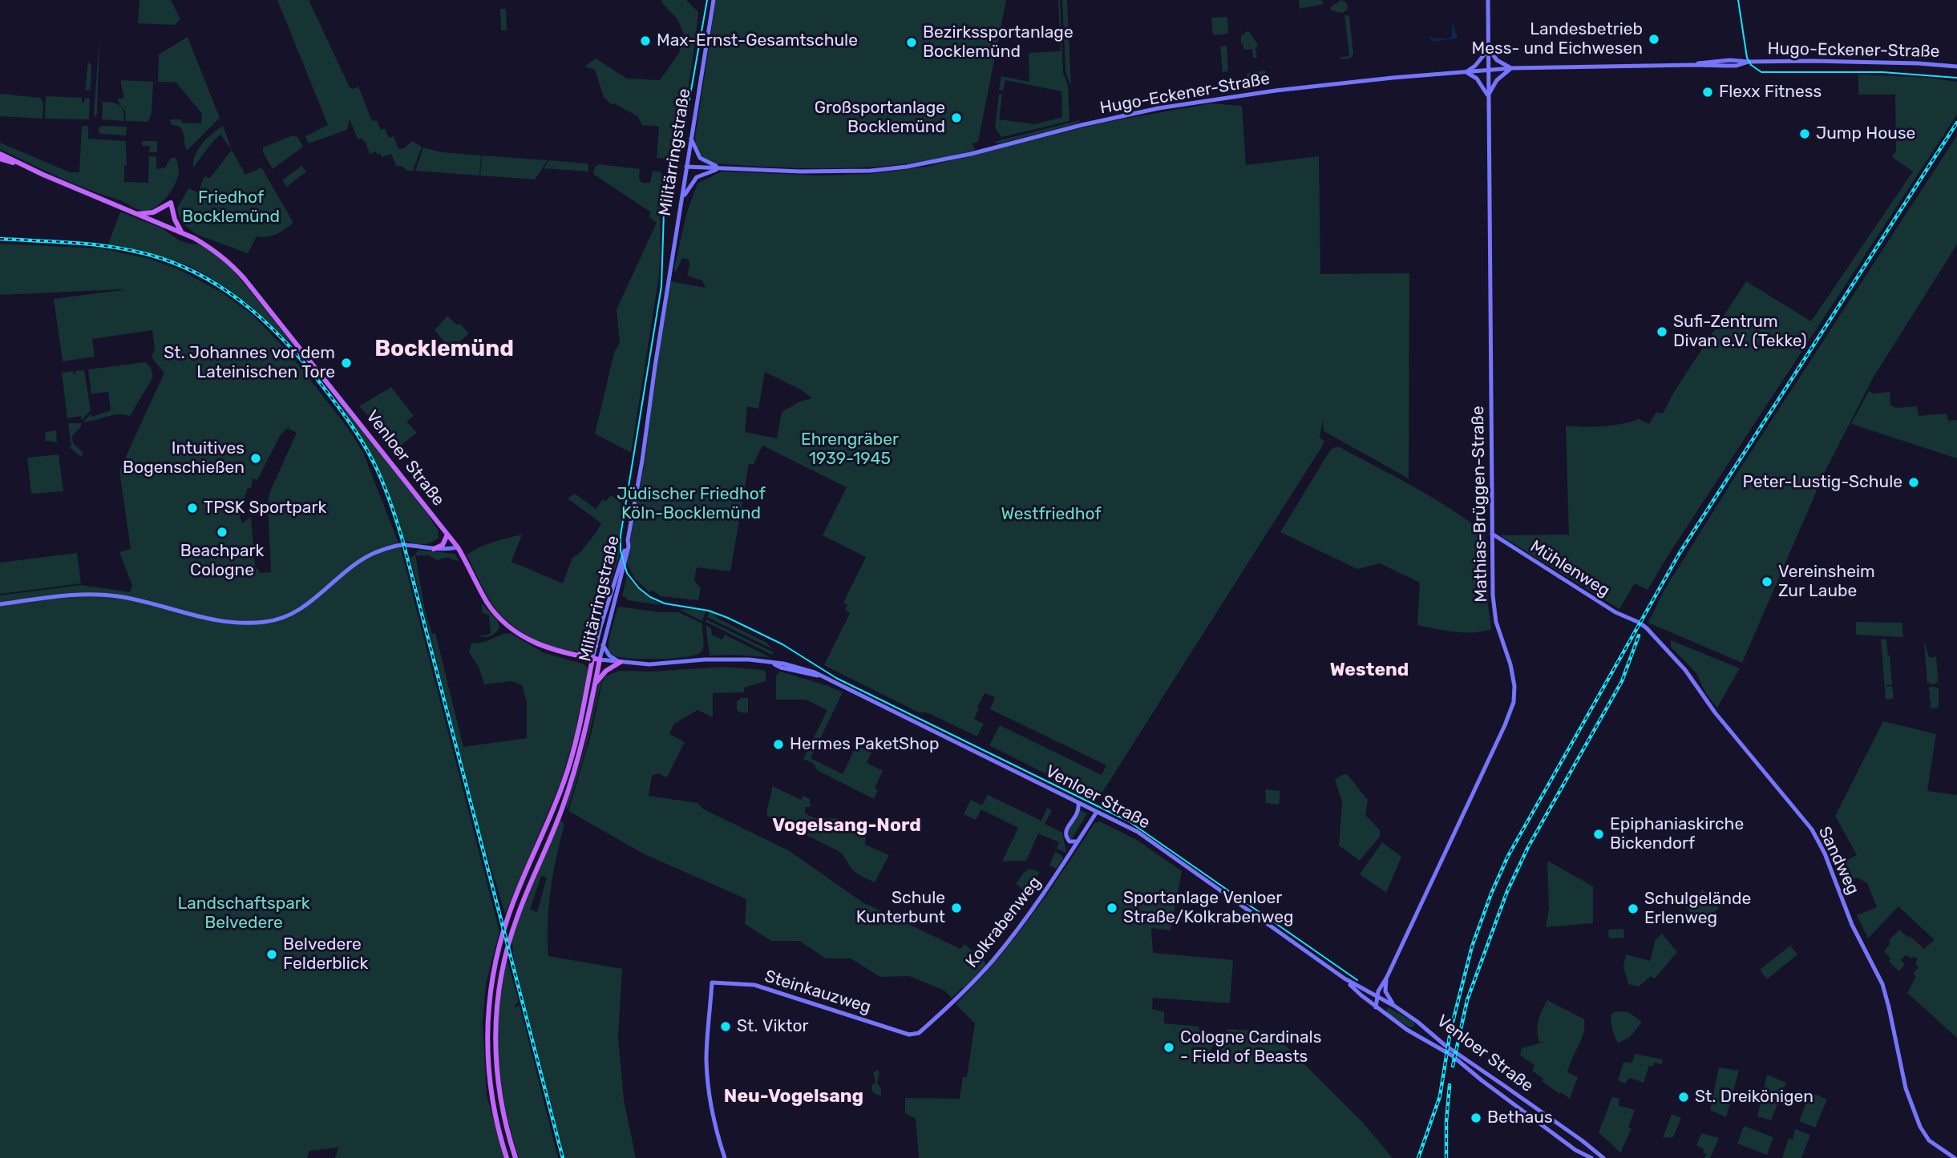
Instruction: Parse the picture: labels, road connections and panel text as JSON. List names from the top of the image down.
{
  "streets": {
    "main road": [
      "Hugo-Eckener-Straße",
      "Militärringstraße",
      "Venloer Straße",
      "Mathias-Brüggen-Straße",
      "Mühlenweg",
      "Sandweg",
      "Kolkrabenweg",
      "Steinkauzweg"
    ]
  },
  "crossings": [
    ["Hugo-Eckener-Straße", "Militärringstraße"],
    ["Hugo-Eckener-Straße", "Mathias-Brüggen-Straße"],
    ["Militärringstraße", "Venloer Straße"],
    ["Venloer Straße", "Mathias-Brüggen-Straße"],
    ["Venloer Straße", "Kolkrabenweg"],
    ["Mathias-Brüggen-Straße", "Mühlenweg"],
    ["Mühlenweg", "Sandweg"],
    ["Kolkrabenweg", "Steinkauzweg"]
  ],
  "districts": [
    "Bocklemünd",
    "Westend",
    "Vogelsang-Nord",
    "Neu-Vogelsang"
  ],
  "parks": [
    "Friedhof Bocklemünd",
    "Ehrengräber 1939-1945",
    "Jüdischer Friedhof Köln-Bocklemünd",
    "Westfriedhof",
    "Landschaftspark Belvedere"
  ],
  "places": [
    "Landesbetrieb Mess- und Eichwesen",
    "Max-Ernst-Gesamtschule",
    "Bezirkssportanlage Bocklemünd",
    "Flexx Fitness",
    "Großsportanlage Bocklemünd",
    "Jump House",
    "Sufi-Zentrum Divan e.V. (Tekke)",
    "St. Johannes vor dem Lateinischen Tore",
    "Intuitives Bogenschießen",
    "Peter-Lustig-Schule",
    "TPSK Sportpark",
    "Beachpark Cologne",
    "Vereinsheim Zur Laube",
    "Hermes PaketShop",
    "Epiphaniaskirche Bickendorf",
    "Schule Kunterbunt",
    "Sportanlage Venloer Straße/Kolkrabenweg",
    "Schulgelände Erlenweg",
    "Belvedere Felderblick",
    "St. Viktor",
    "Cologne Cardinals - Field of Beasts",
    "St. Dreikönigen",
    "Bethaus"
  ]
}
